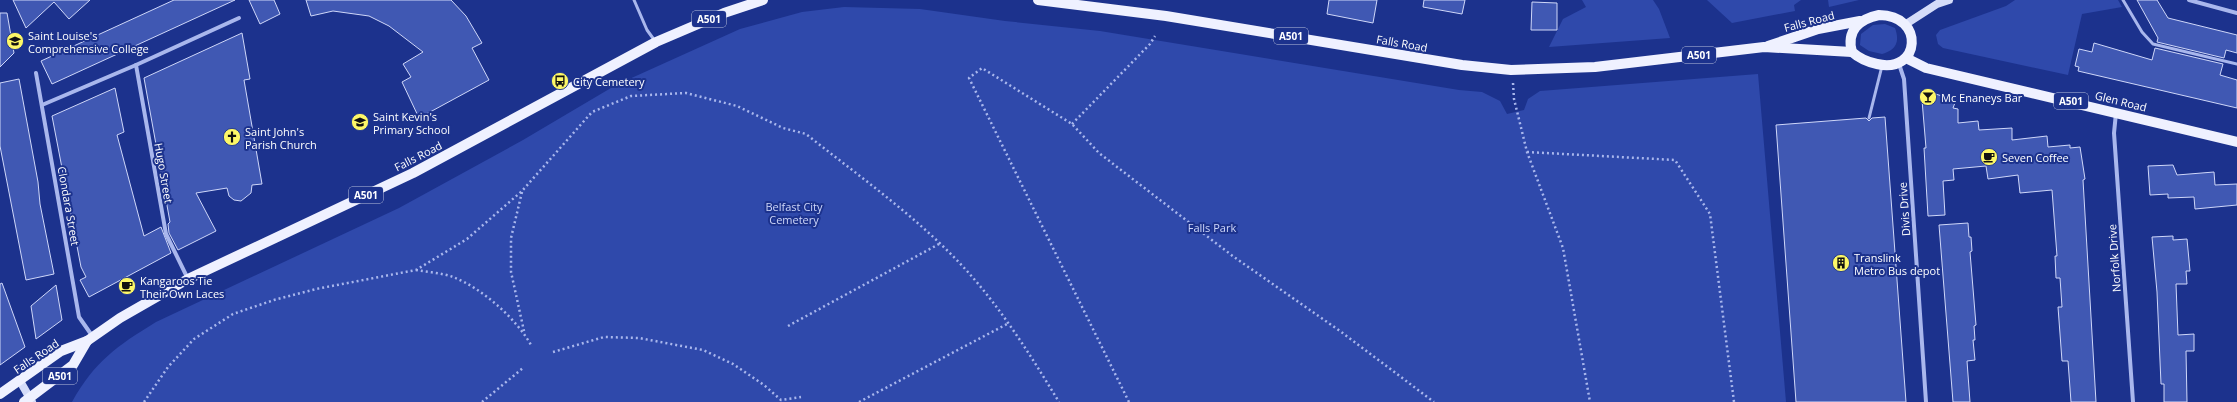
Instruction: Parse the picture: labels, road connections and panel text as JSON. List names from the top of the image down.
{
  "streets": {
    "main road": ["A501", "Falls Road", "Glen Road"],
    "street": [
      "Hugo Street",
      "Clondara Street",
      "Divis Drive",
      "Norfolk Drive"
    ]
  },
  "crossings": [
    ["A501", "Falls Road"],
    ["A501", "Glen Road"],
    ["A501", "Divis Drive"],
    ["Falls Road", "Glen Road"],
    ["Falls Road", "Hugo Street"],
    ["Falls Road", "Clondara Street"],
    ["Falls Road", "Divis Drive"],
    ["Glen Road", "Divis Drive"],
    ["Glen Road", "Norfolk Drive"]
  ],
  "parks": ["Belfast City Cemetery", "Falls Park"],
  "places": {
    "school or university": ["Saint Louise's Comprehensive College", "Saint Kevin's Primary School"],
    "bus stop": ["City Cemetery"],
    "bar": ["Mc Enaneys Bar"],
    "church": ["Saint John's Parish Church"],
    "cafe": ["Seven Coffee", "Kangaroos Tie Their Own Laces"],
    "building": ["Translink Metro Bus depot"]
  }
}
